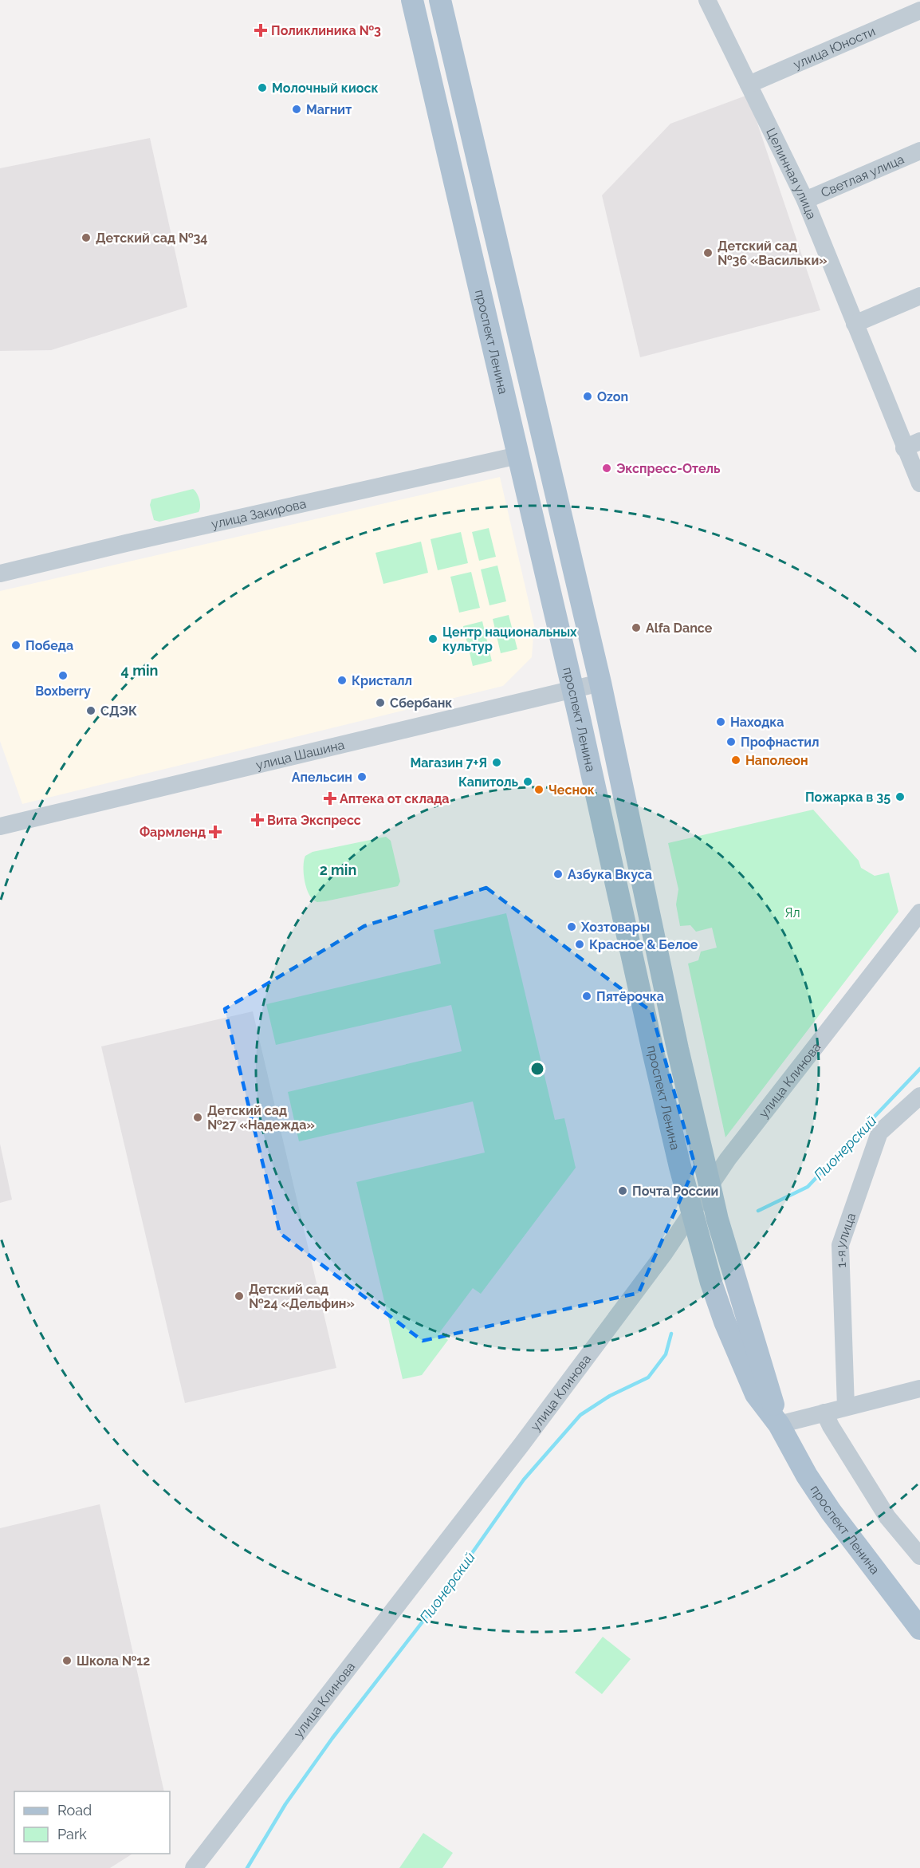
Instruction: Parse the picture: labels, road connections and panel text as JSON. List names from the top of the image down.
{
  "streets": {
    "main road": ["проспект Ленина"],
    "street": [
      "улица Юности",
      "Целинная улица",
      "Светлая улица",
      "улица Закирова",
      "улица Шашина",
      "улица Клинова",
      "1-я улица"
    ]
  },
  "crossings": [
    ["улица Юности", "Целинная улица"],
    ["Целинная улица", "Светлая улица"],
    ["проспект Ленина", "улица Закирова"],
    ["проспект Ленина", "улица Шашина"],
    ["проспект Ленина", "улица Клинова"]
  ],
  "water": ["Пионерский"],
  "parks": ["Ял"],
  "places": {
    "health": [
      "Поликлиника №3",
      "Аптека от склада",
      "Вита Экспресс",
      "Фармленд"
    ],
    "other": [
      "Молочный киоск",
      "Магнит",
      "Детский сад №34",
      "Детский сад №36 «Васильки»",
      "Ozon",
      "Экспресс-Отель",
      "Alfa Dance",
      "Центр национальных культур",
      "Победа",
      "Boxberry",
      "Кристалл",
      "Сбербанк",
      "СДЭК",
      "Находка",
      "Профнастил",
      "Наполеон",
      "Магазин 7+Я",
      "Апельсин",
      "Капитоль",
      "Чеснок",
      "Пожарка в 35",
      "Азбука Вкуса",
      "Хозтовары",
      "Красное & Белое",
      "Пятёрочка",
      "Детский сад №27 «Надежда»",
      "Почта России",
      "Детский сад №24 «Дельфин»",
      "Школа №12"
    ]
  },
  "legend": ["Road", "Park"],
  "rings": ["4 min", "2 min"]
}
